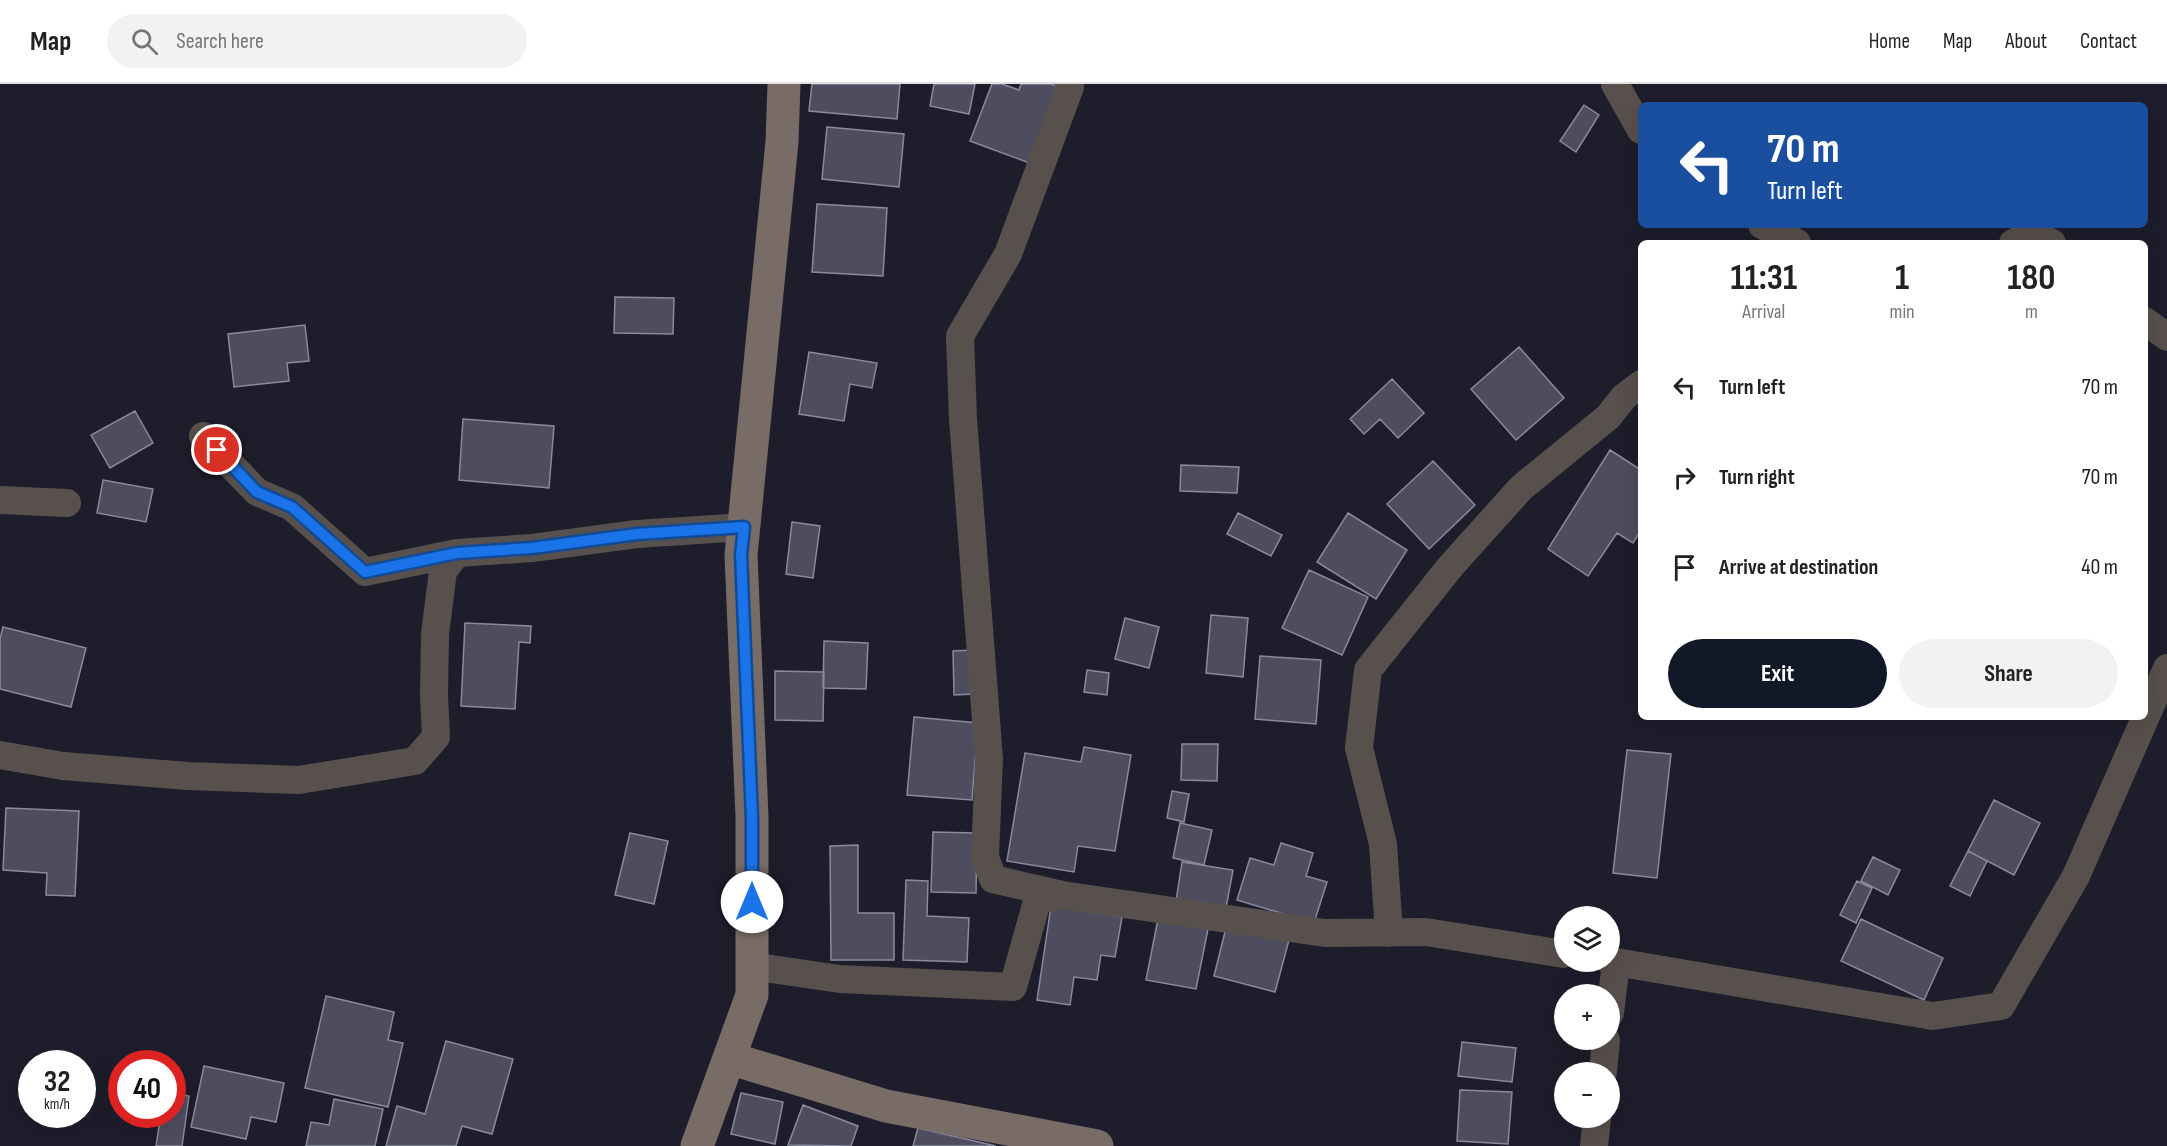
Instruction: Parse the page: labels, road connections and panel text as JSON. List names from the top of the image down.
{
  "page": {
    "header": "Map",
    "search": "Search here",
    "nav": [
      "Home",
      "Map",
      "About",
      "Contact"
    ],
    "turn": ["70 m", "Turn left"],
    "eta": [
      "11:31",
      "Arrival",
      "1",
      "min",
      "180",
      "m"
    ],
    "list": [
      {
        "name": "Turn left",
        "value": "70 m"
      },
      {
        "name": "Turn right",
        "value": "70 m"
      },
      {
        "name": "Arrive at destination",
        "value": "40 m"
      }
    ],
    "buttons": ["Exit", "Share"],
    "map_buttons": ["+", "−"],
    "speed": "32 km/h",
    "limit": "40"
  }
}
